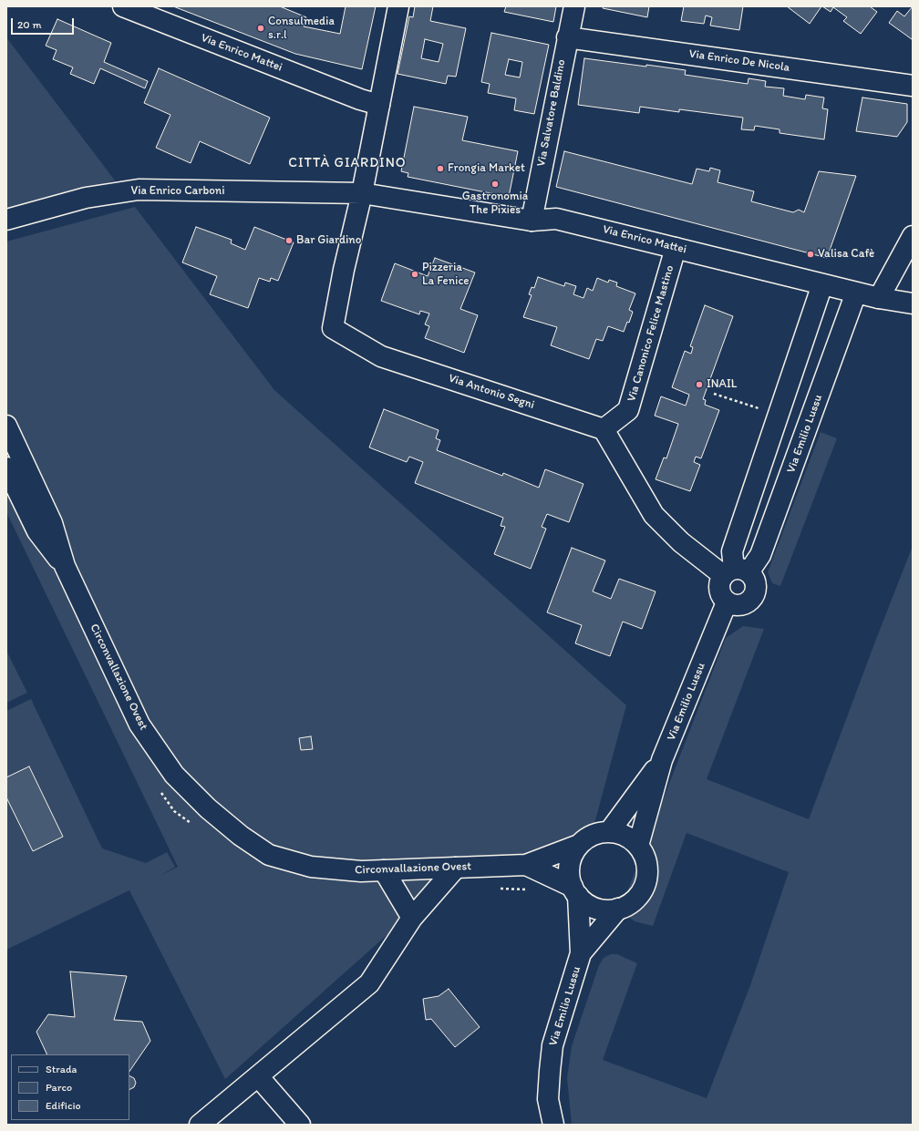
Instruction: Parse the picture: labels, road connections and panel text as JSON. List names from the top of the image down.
{
  "streets": {
    "street": [
      "Via Enrico Mattei",
      "Via Enrico De Nicola",
      "Via Salvatore Baldino",
      "Via Enrico Carboni",
      "Via Canonico Felice Mastino",
      "Via Antonio Segni",
      "Via Emilio Lussu",
      "Circonvallazione Ovest"
    ]
  },
  "crossings": [
    ["Via Enrico Mattei", "Via Salvatore Baldino"],
    ["Via Enrico Mattei", "Via Enrico Carboni"],
    ["Via Enrico Mattei", "Via Canonico Felice Mastino"],
    ["Via Enrico Mattei", "Via Antonio Segni"],
    ["Via Enrico Mattei", "Via Emilio Lussu"],
    ["Via Enrico De Nicola", "Via Salvatore Baldino"],
    ["Via Enrico Carboni", "Via Antonio Segni"],
    ["Via Canonico Felice Mastino", "Via Antonio Segni"],
    ["Via Emilio Lussu", "Circonvallazione Ovest"]
  ],
  "districts": ["CITTÀ GIARDINO"],
  "places": [
    "Consulmedia s.r.l",
    "Frongia Market",
    "Gastronomia The Pixies",
    "Bar Giardino",
    "Valisa Cafè",
    "Pizzeria La Fenice",
    "INAIL"
  ],
  "legend": ["Strada", "Parco", "Edificio"],
  "scale_bar": "20 m"
}
